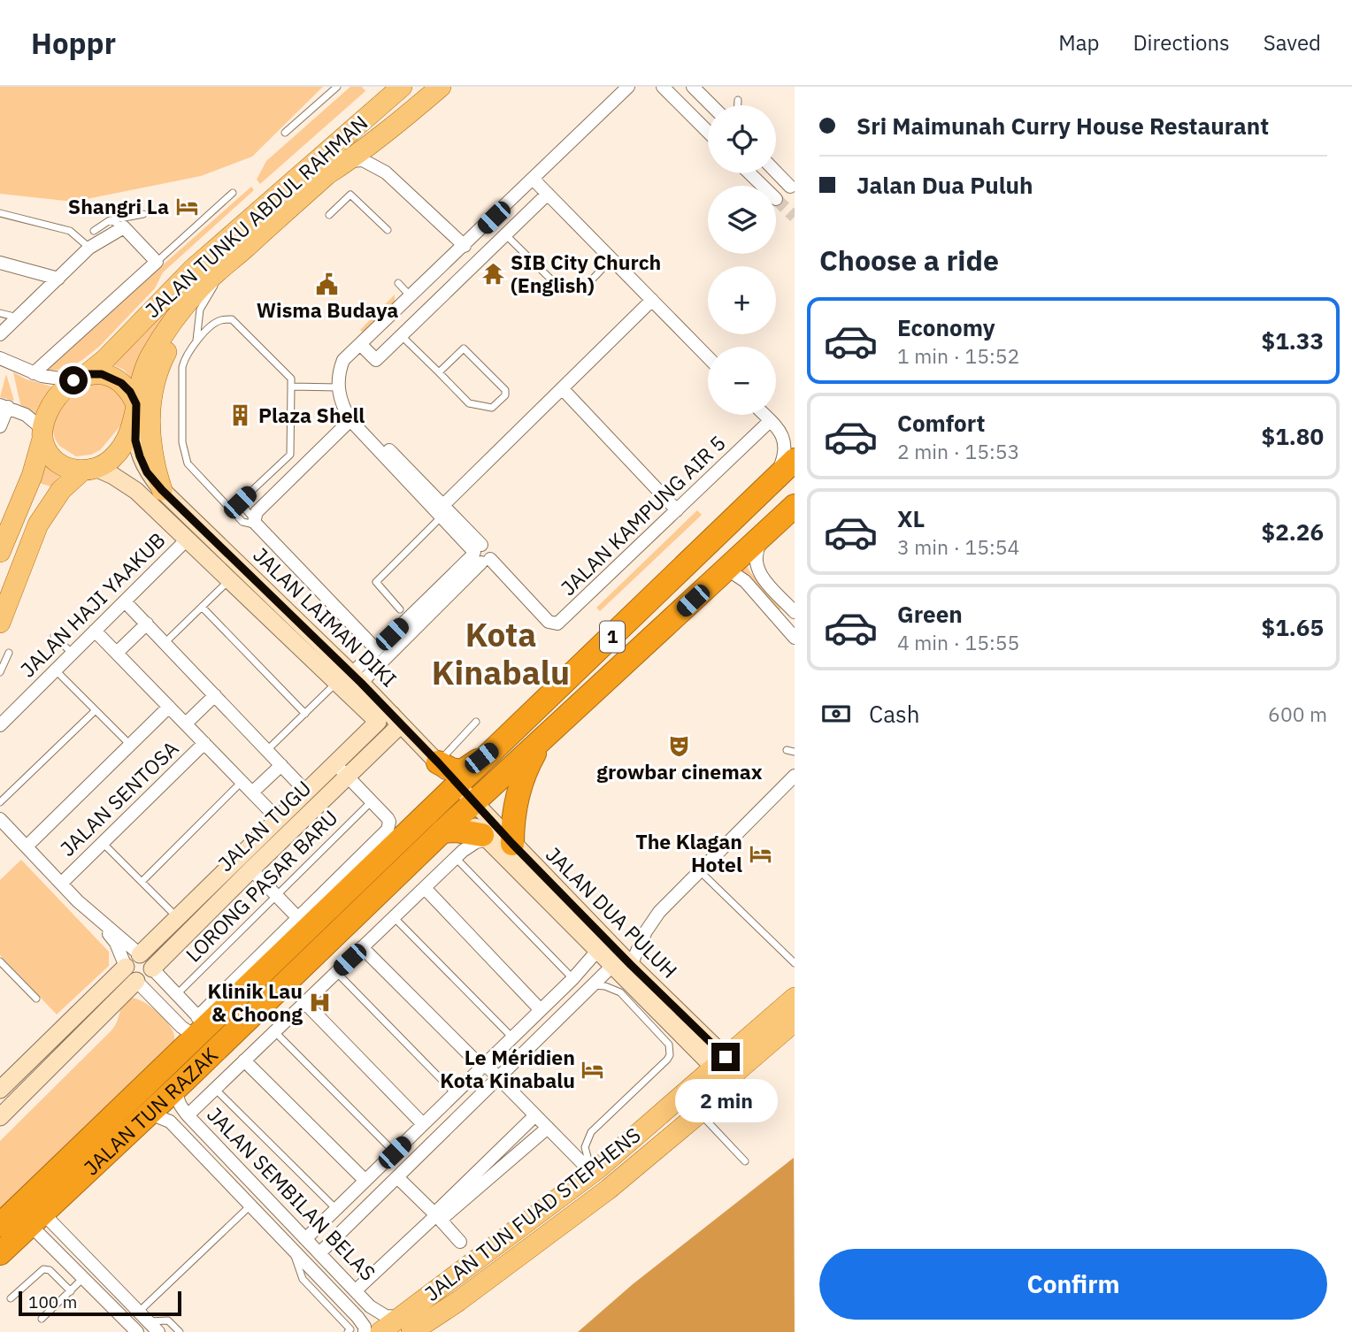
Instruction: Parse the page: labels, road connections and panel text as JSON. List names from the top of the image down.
{
  "streets": {
    "highway": ["1", "JALAN TUN RAZAK"],
    "main road": ["JALAN TUNKU ABDUL RAHMAN", "JALAN TUN FUAD STEPHENS"],
    "street": [
      "JALAN KAMPUNG AIR 5",
      "JALAN HAJI YAAKUB",
      "JALAN LAIMAN DIKI",
      "JALAN SENTOSA",
      "JALAN TUGU",
      "JALAN DUA PULUH",
      "JALAN SEMBILAN BELAS"
    ],
    "lane": ["LORONG PASAR BARU"]
  },
  "crossings": [
    ["JALAN TUNKU ABDUL RAHMAN", "JALAN LAIMAN DIKI"],
    ["JALAN HAJI YAAKUB", "JALAN LAIMAN DIKI"],
    ["JALAN LAIMAN DIKI", "1"],
    ["JALAN LAIMAN DIKI", "JALAN TUGU"],
    ["JALAN LAIMAN DIKI", "JALAN DUA PULUH"],
    ["JALAN LAIMAN DIKI", "JALAN TUN RAZAK"],
    ["1", "JALAN DUA PULUH"],
    ["1", "JALAN TUN RAZAK"],
    ["JALAN DUA PULUH", "JALAN TUN RAZAK"],
    ["JALAN DUA PULUH", "JALAN TUN FUAD STEPHENS"],
    ["JALAN TUN RAZAK", "JALAN SEMBILAN BELAS"],
    ["JALAN SEMBILAN BELAS", "JALAN TUN FUAD STEPHENS"]
  ],
  "districts": ["Kota Kinabalu"],
  "places": {
    "hotel": ["Shangri La", "The Klagan Hotel", "Le Méridien Kota Kinabalu"],
    "temple": ["SIB City Church (English)"],
    "public building": ["Wisma Budaya"],
    "building": ["Plaza Shell"],
    "theatre": ["growbar cinemax"],
    "hospital": ["Klinik Lau & Choong"]
  },
  "scale_bar": "100 m",
  "page": {
    "header": "Hoppr",
    "nav": ["Map", "Directions", "Saved"],
    "banner": ["Sri Maimunah Curry House Restaurant", "Jalan Dua Puluh"],
    "map_buttons": ["+", "−"],
    "heading": "Choose a ride",
    "list": [
      {
        "name": "Economy",
        "note": "1 min · 15:52",
        "value": "$1.33"
      },
      {
        "name": "Comfort",
        "note": "2 min · 15:53",
        "value": "$1.80"
      },
      {
        "name": "XL",
        "note": "3 min · 15:54",
        "value": "$2.26"
      },
      {
        "name": "Green",
        "note": "4 min · 15:55",
        "value": "$1.65"
      }
    ],
    "pay": ["Cash", "600 m"],
    "bubble": "2 min",
    "buttons": "Confirm",
    "scale": "100 m"
  }
}
